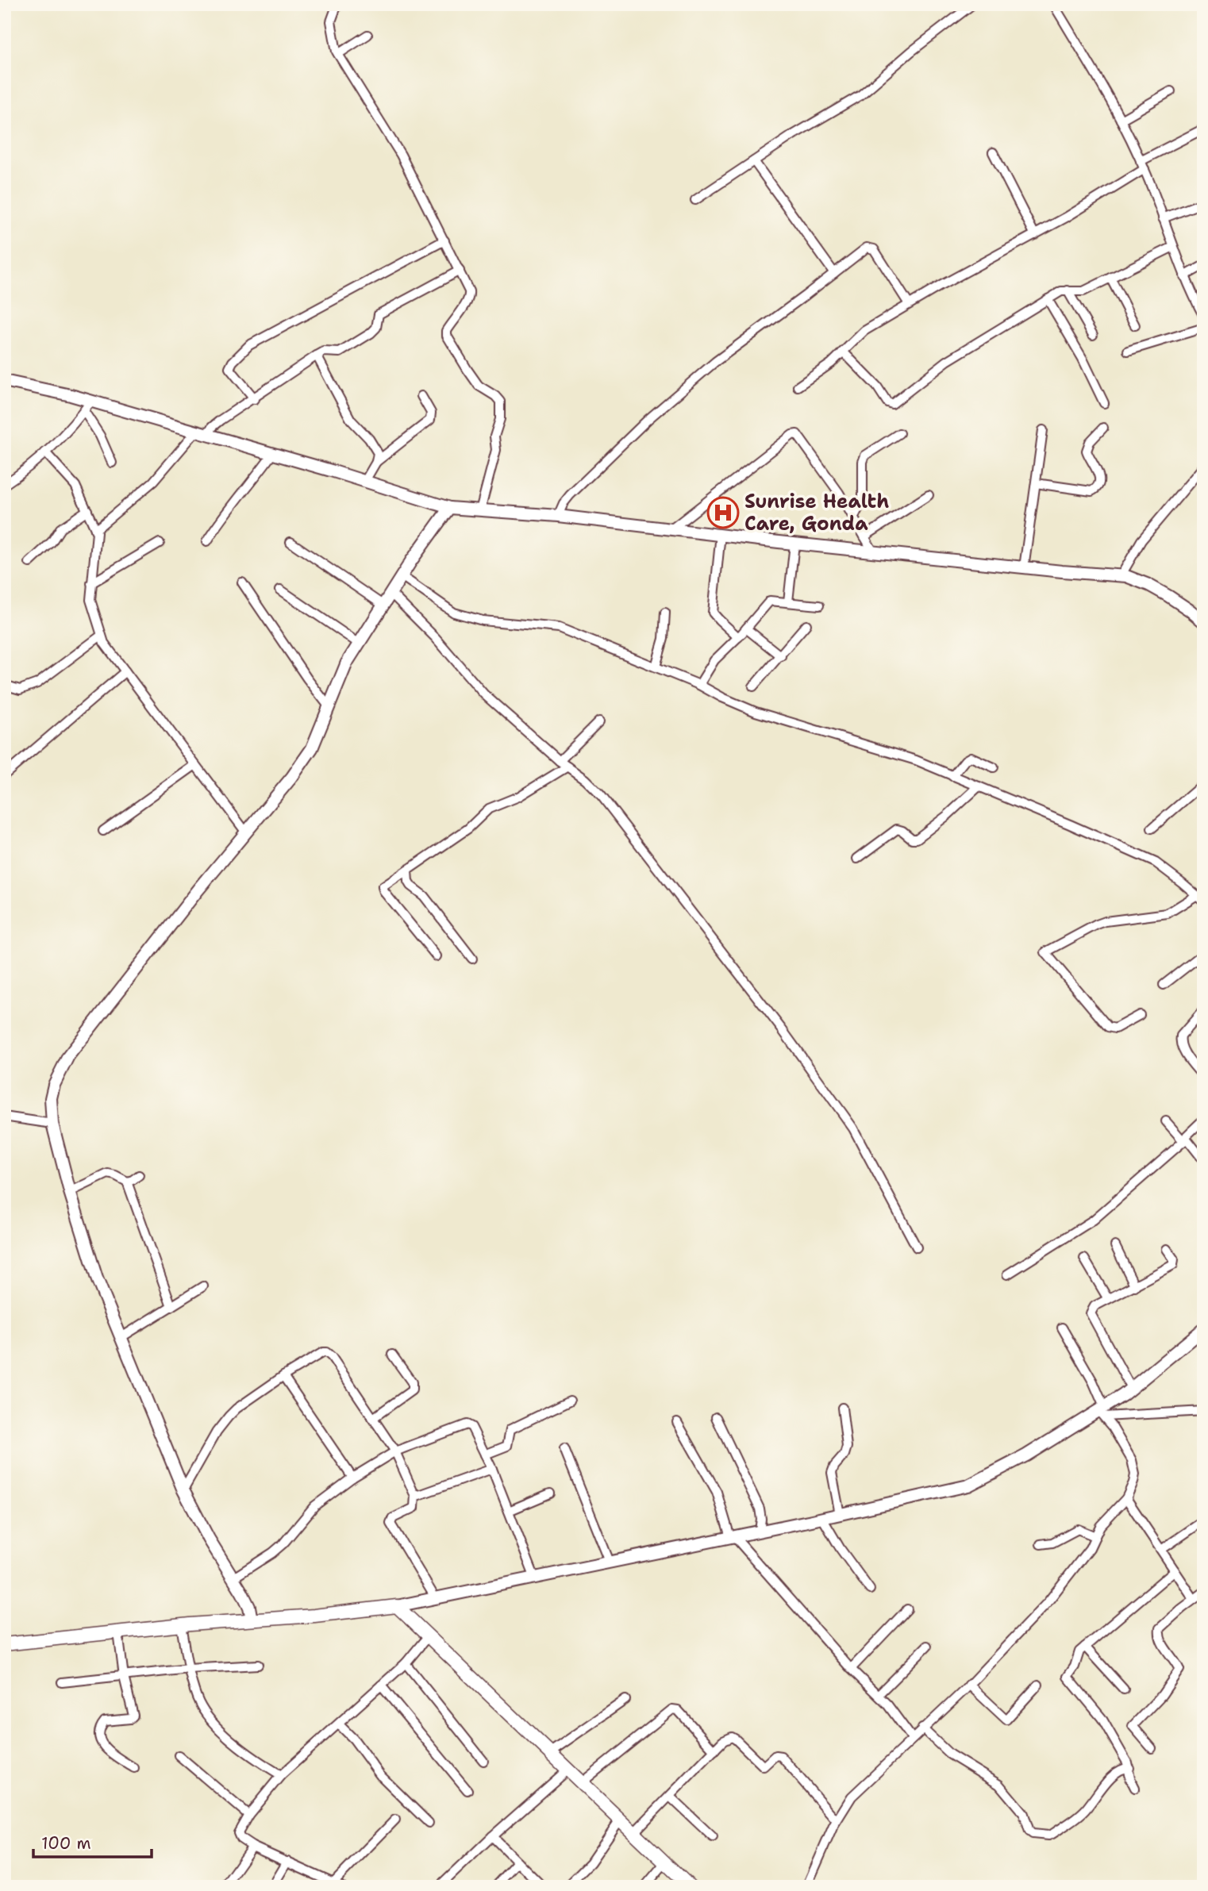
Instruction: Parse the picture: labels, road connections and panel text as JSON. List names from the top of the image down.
{
  "places": {
    "hospital": ["Sunrise Health Care, Gonda"]
  },
  "scale_bar": "100 m"
}
